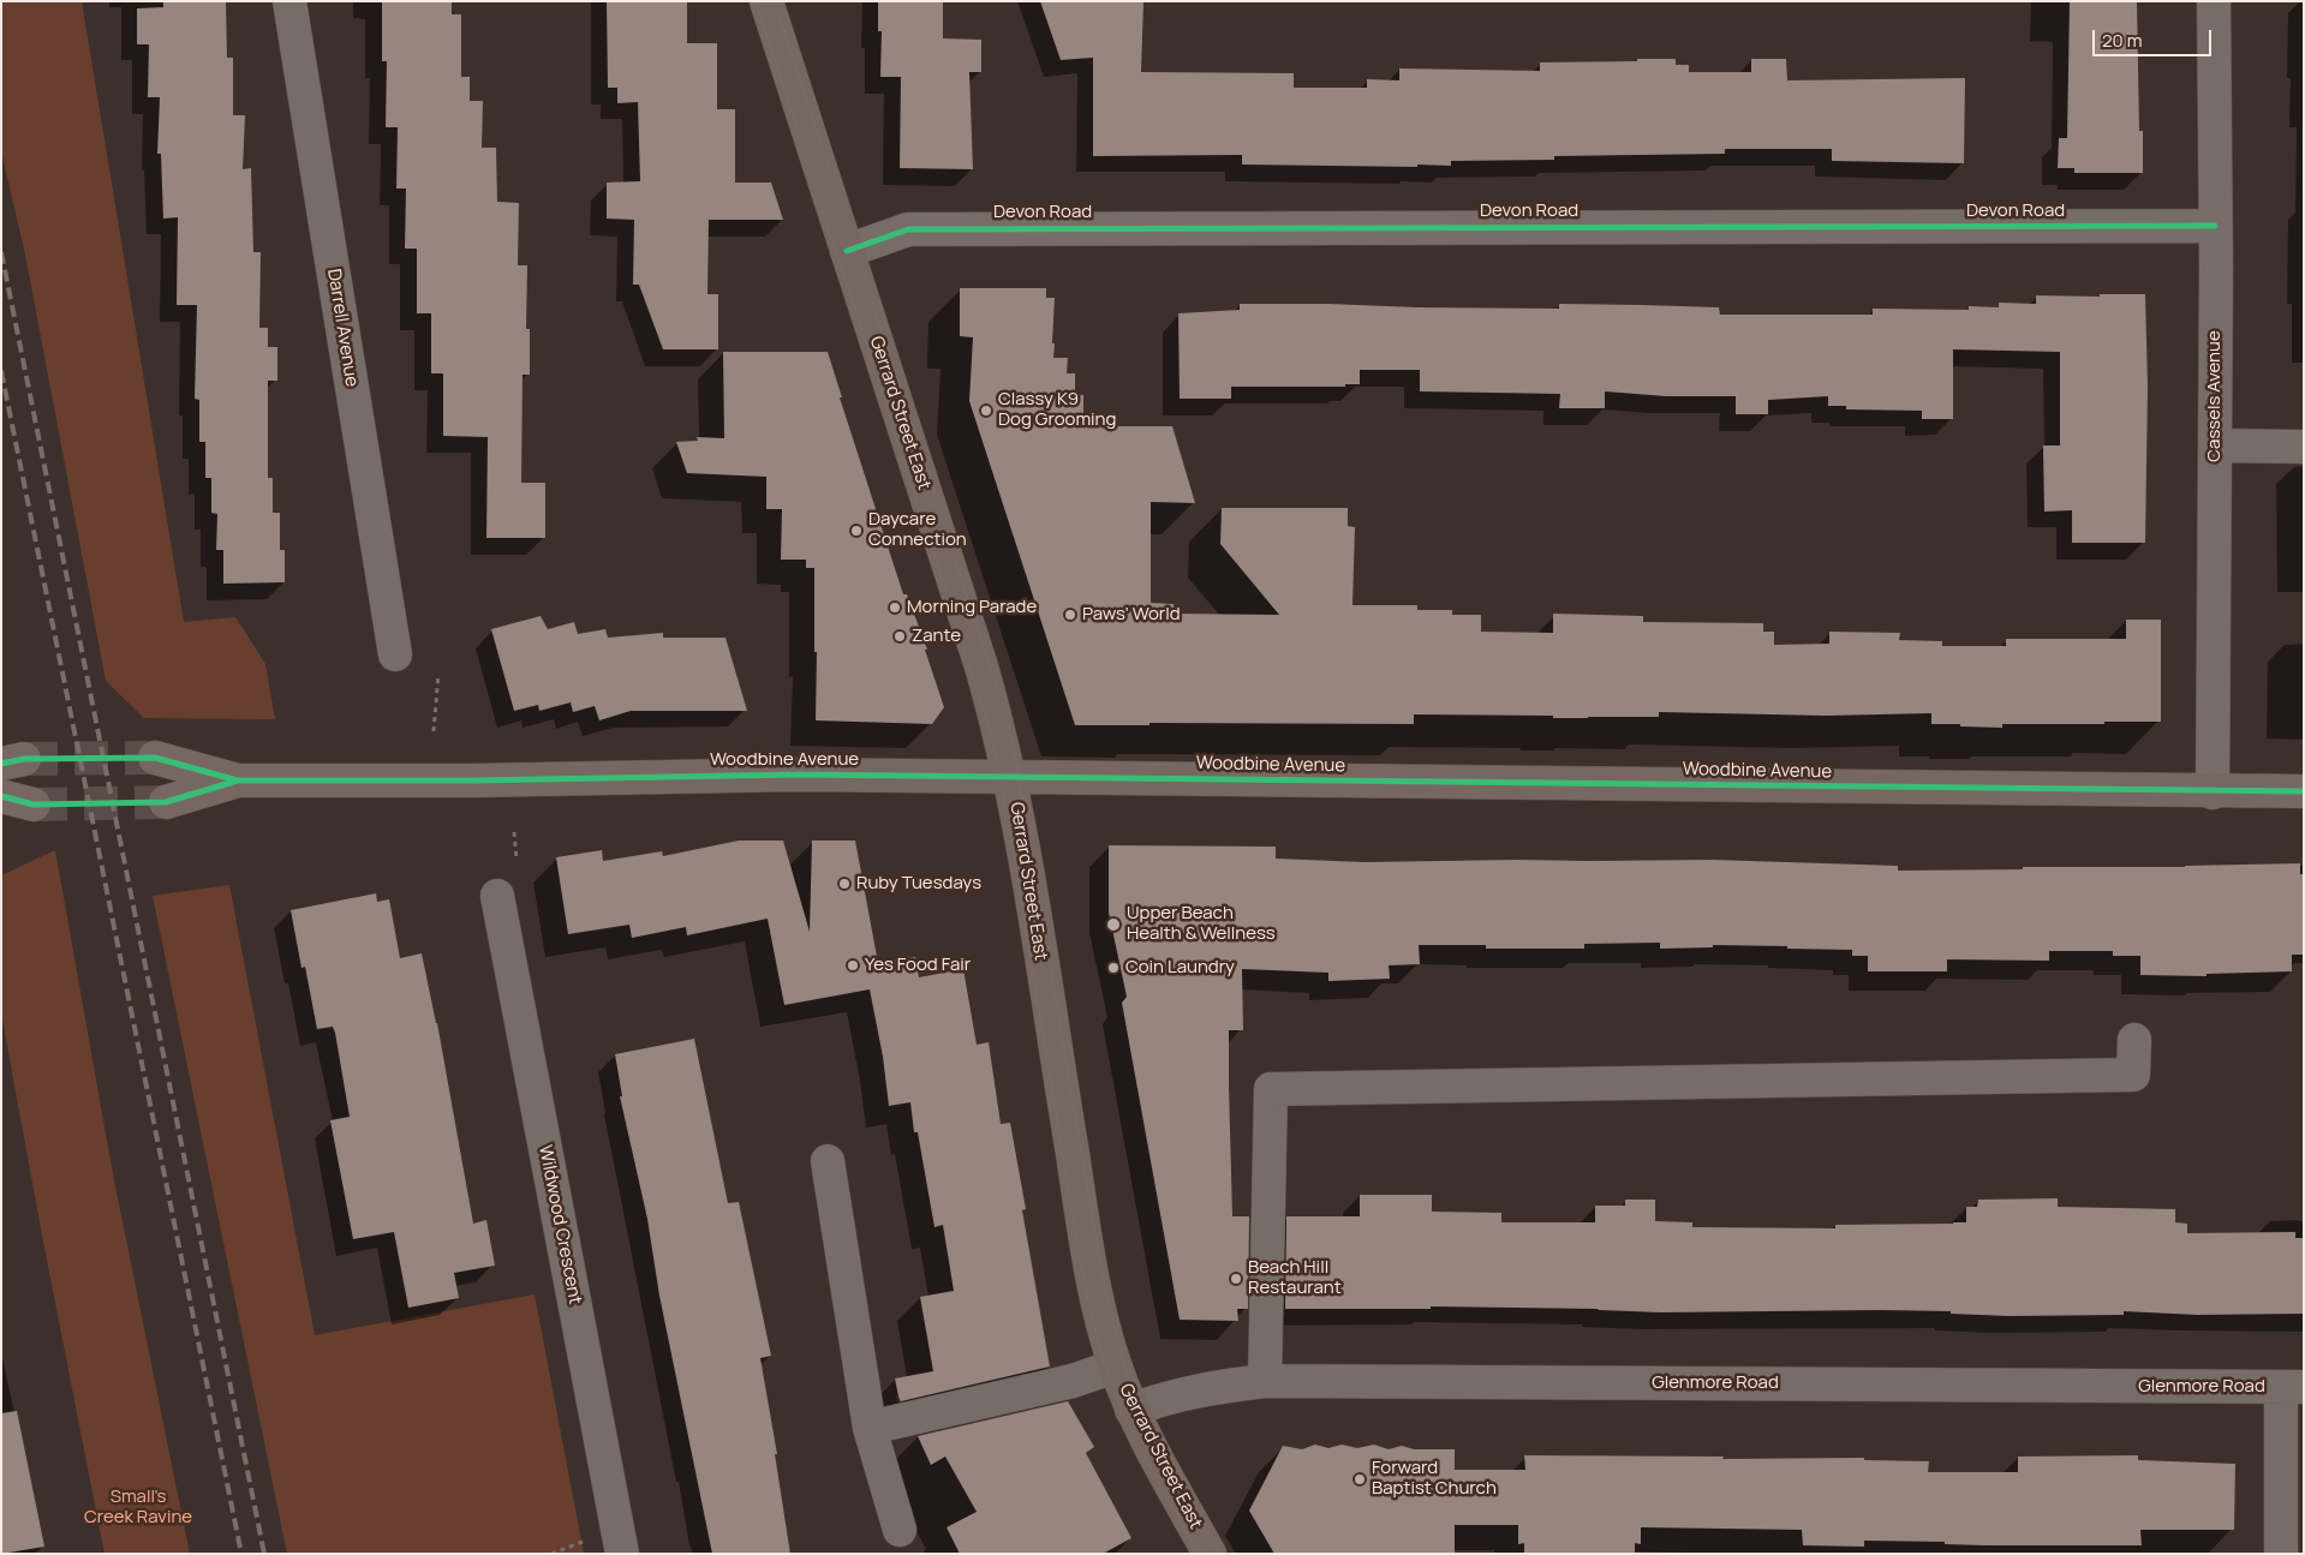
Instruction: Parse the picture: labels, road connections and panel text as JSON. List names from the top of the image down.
{
  "streets": {
    "main road": ["Gerrard Street East", "Woodbine Avenue"],
    "street": [
      "Devon Road",
      "Darrell Avenue",
      "Cassels Avenue",
      "Wildwood Crescent",
      "Glenmore Road"
    ]
  },
  "crossings": [
    ["Devon Road", "Cassels Avenue"],
    ["Devon Road", "Gerrard Street East"],
    ["Cassels Avenue", "Woodbine Avenue"],
    ["Gerrard Street East", "Woodbine Avenue"],
    ["Gerrard Street East", "Glenmore Road"]
  ],
  "parks": ["Small's Creek Ravine"],
  "places": [
    "Classy K9 Dog Grooming",
    "Daycare Connection",
    "Morning Parade",
    "Paws’ World",
    "Zante",
    "Ruby Tuesdays",
    "Upper Beach Health & Wellness",
    "Yes Food Fair",
    "Coin Laundry",
    "Beach Hill Restaurant",
    "Forward Baptist Church"
  ],
  "scale_bar": "20 m"
}
